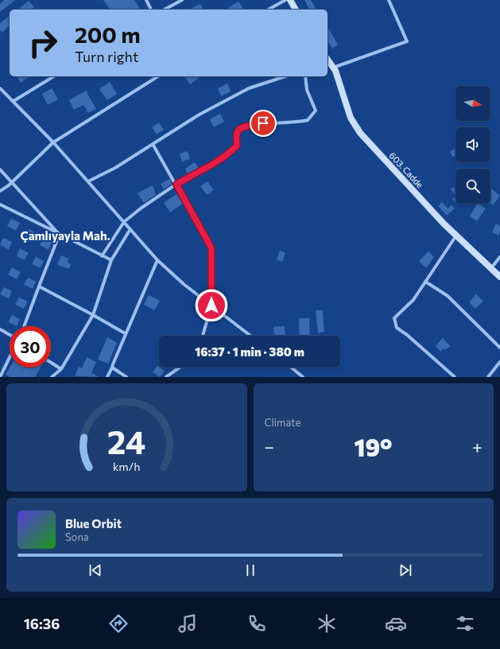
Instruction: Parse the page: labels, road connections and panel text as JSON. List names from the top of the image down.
{
  "streets": {
    "street": ["603. Cadde"]
  },
  "districts": ["Çamlıyayla Mah."],
  "north": "right",
  "page": {
    "turn": ["200 m", "Turn right"],
    "limit": "30",
    "trip": "16:37 · 1 min · 380 m",
    "tile": "Climate",
    "heat": ["−", "19°", "+"],
    "song": ["Blue Orbit", "Sona"],
    "tabs": "16:36",
    "gauge": ["24", "km/h"]
  }
}
